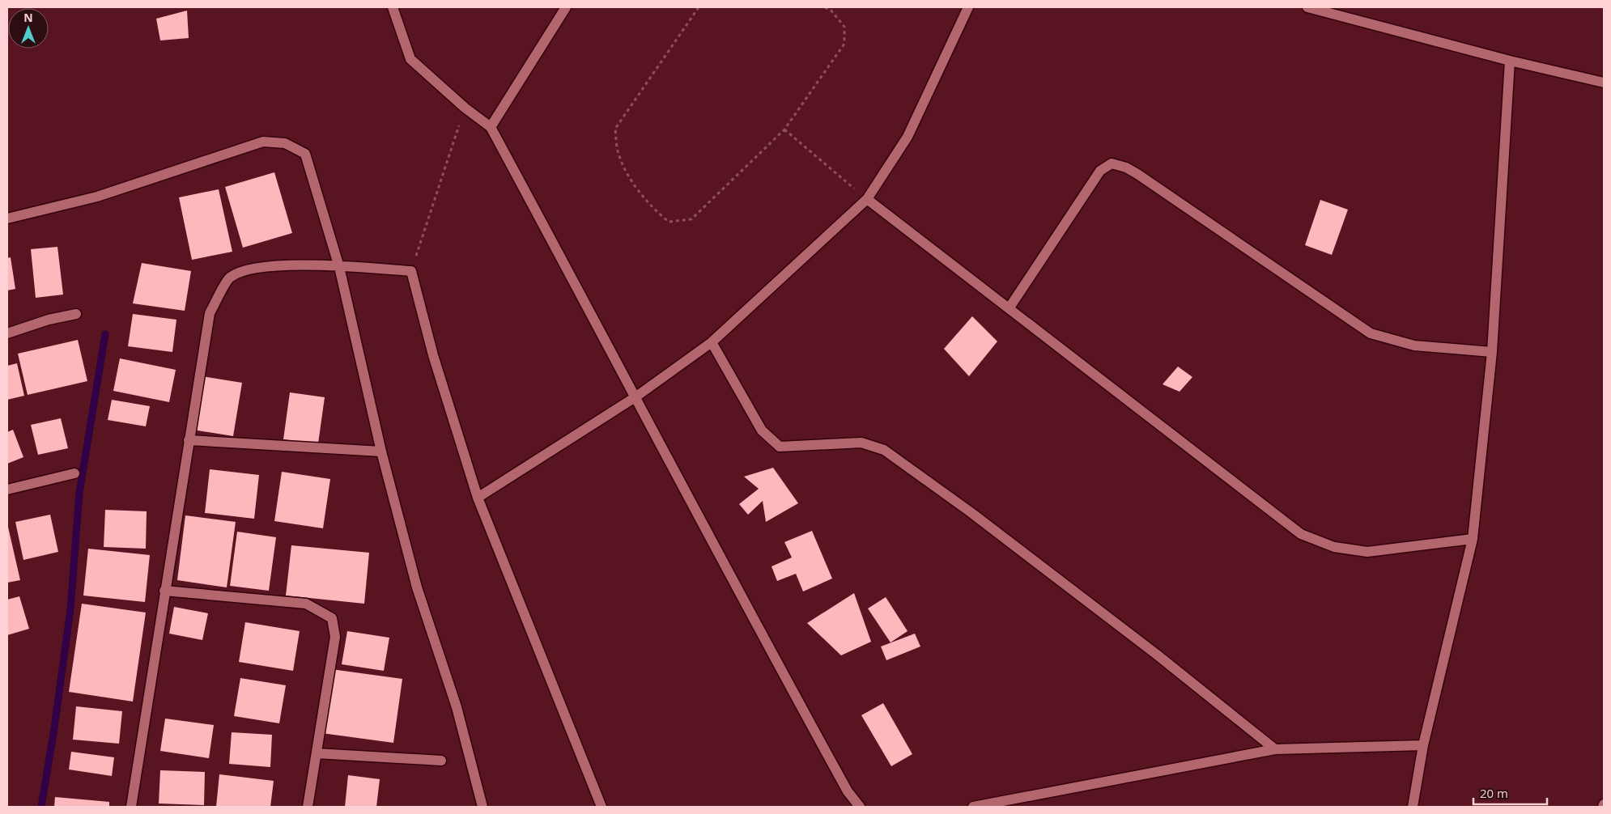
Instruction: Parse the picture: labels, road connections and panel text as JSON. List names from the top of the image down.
{
  "scale_bar": "20 m",
  "north": "top"
}
